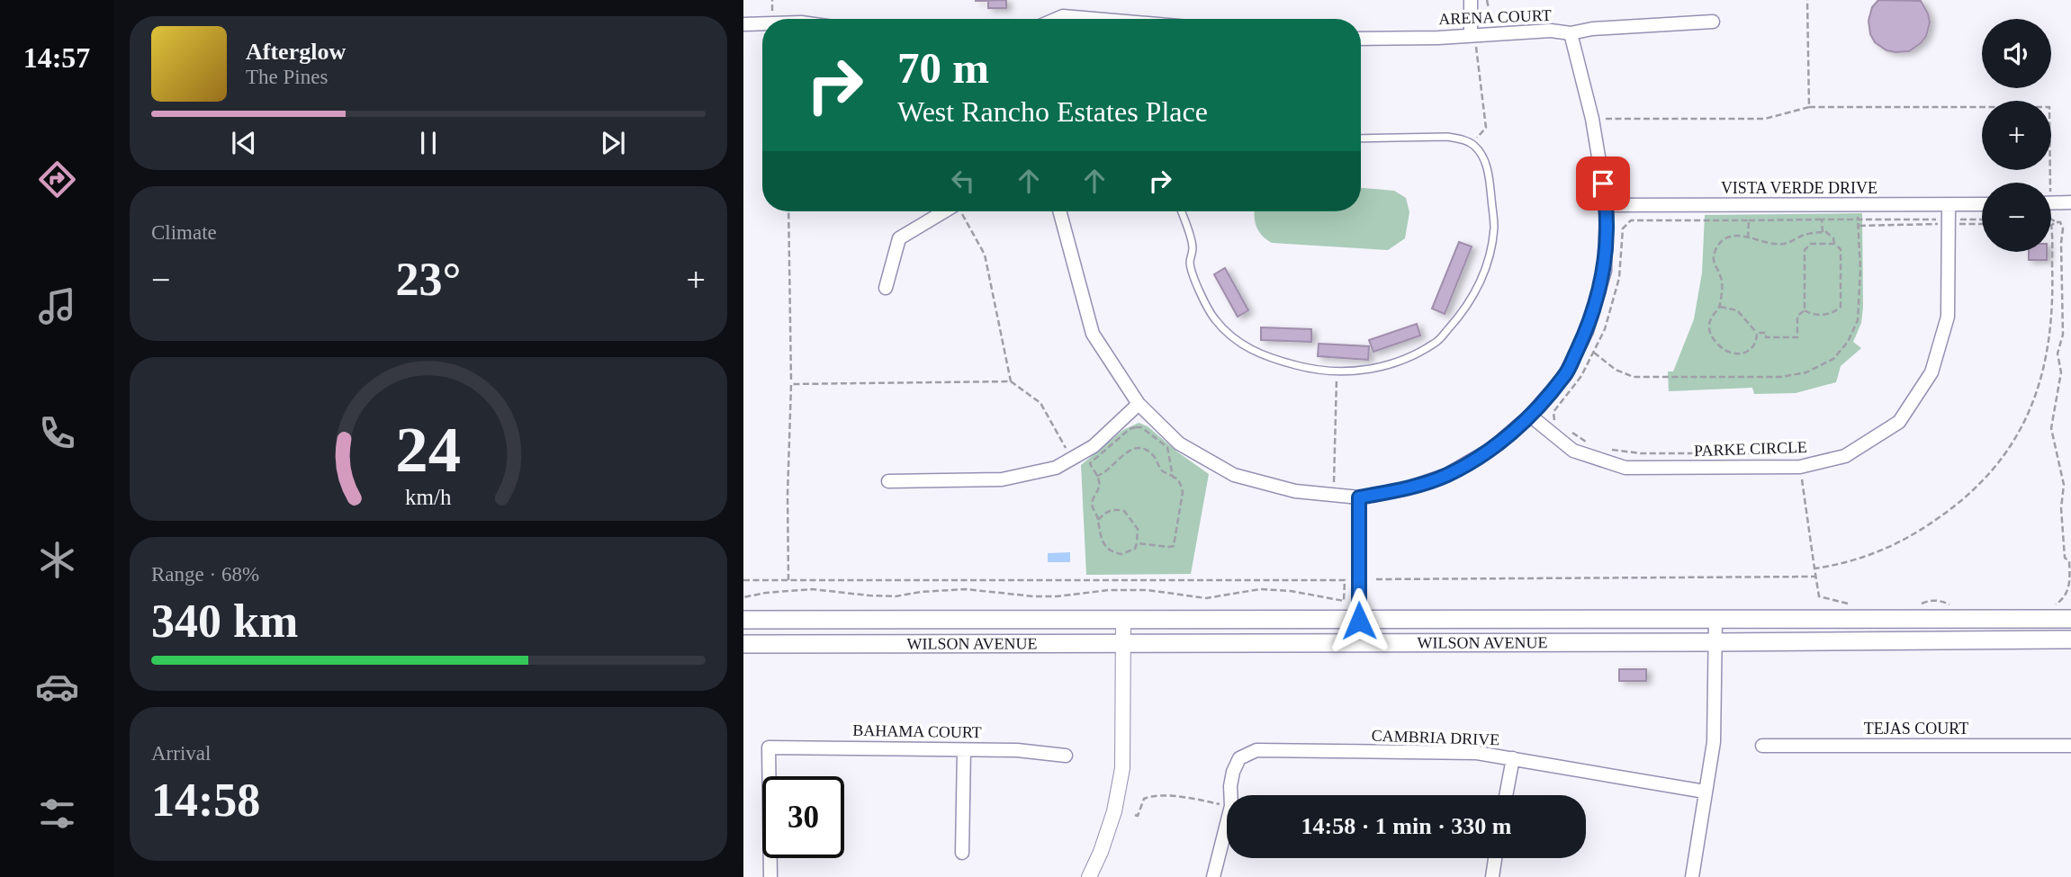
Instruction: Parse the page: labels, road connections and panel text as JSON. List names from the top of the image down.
{
  "streets": {
    "main road": ["WILSON AVENUE"],
    "street": [
      "ARENA COURT",
      "VISTA VERDE DRIVE",
      "PARKE CIRCLE",
      "TEJAS COURT",
      "BAHAMA COURT",
      "CAMBRIA DRIVE"
    ]
  },
  "crossings": [
    ["VISTA VERDE DRIVE", "PARKE CIRCLE"]
  ],
  "page": {
    "tabs": "14:57",
    "map_buttons": ["+", "−"],
    "turn": ["70 m", "West Rancho Estates Place"],
    "song": ["Afterglow", "The Pines"],
    "tile": [
      "Climate",
      ["Range · 68%", "340 km"],
      ["Arrival", "14:58"]
    ],
    "heat": ["−", "23°", "+"],
    "limit": "30",
    "trip": "14:58 · 1 min · 330 m",
    "gauge": ["24", "km/h"]
  }
}
